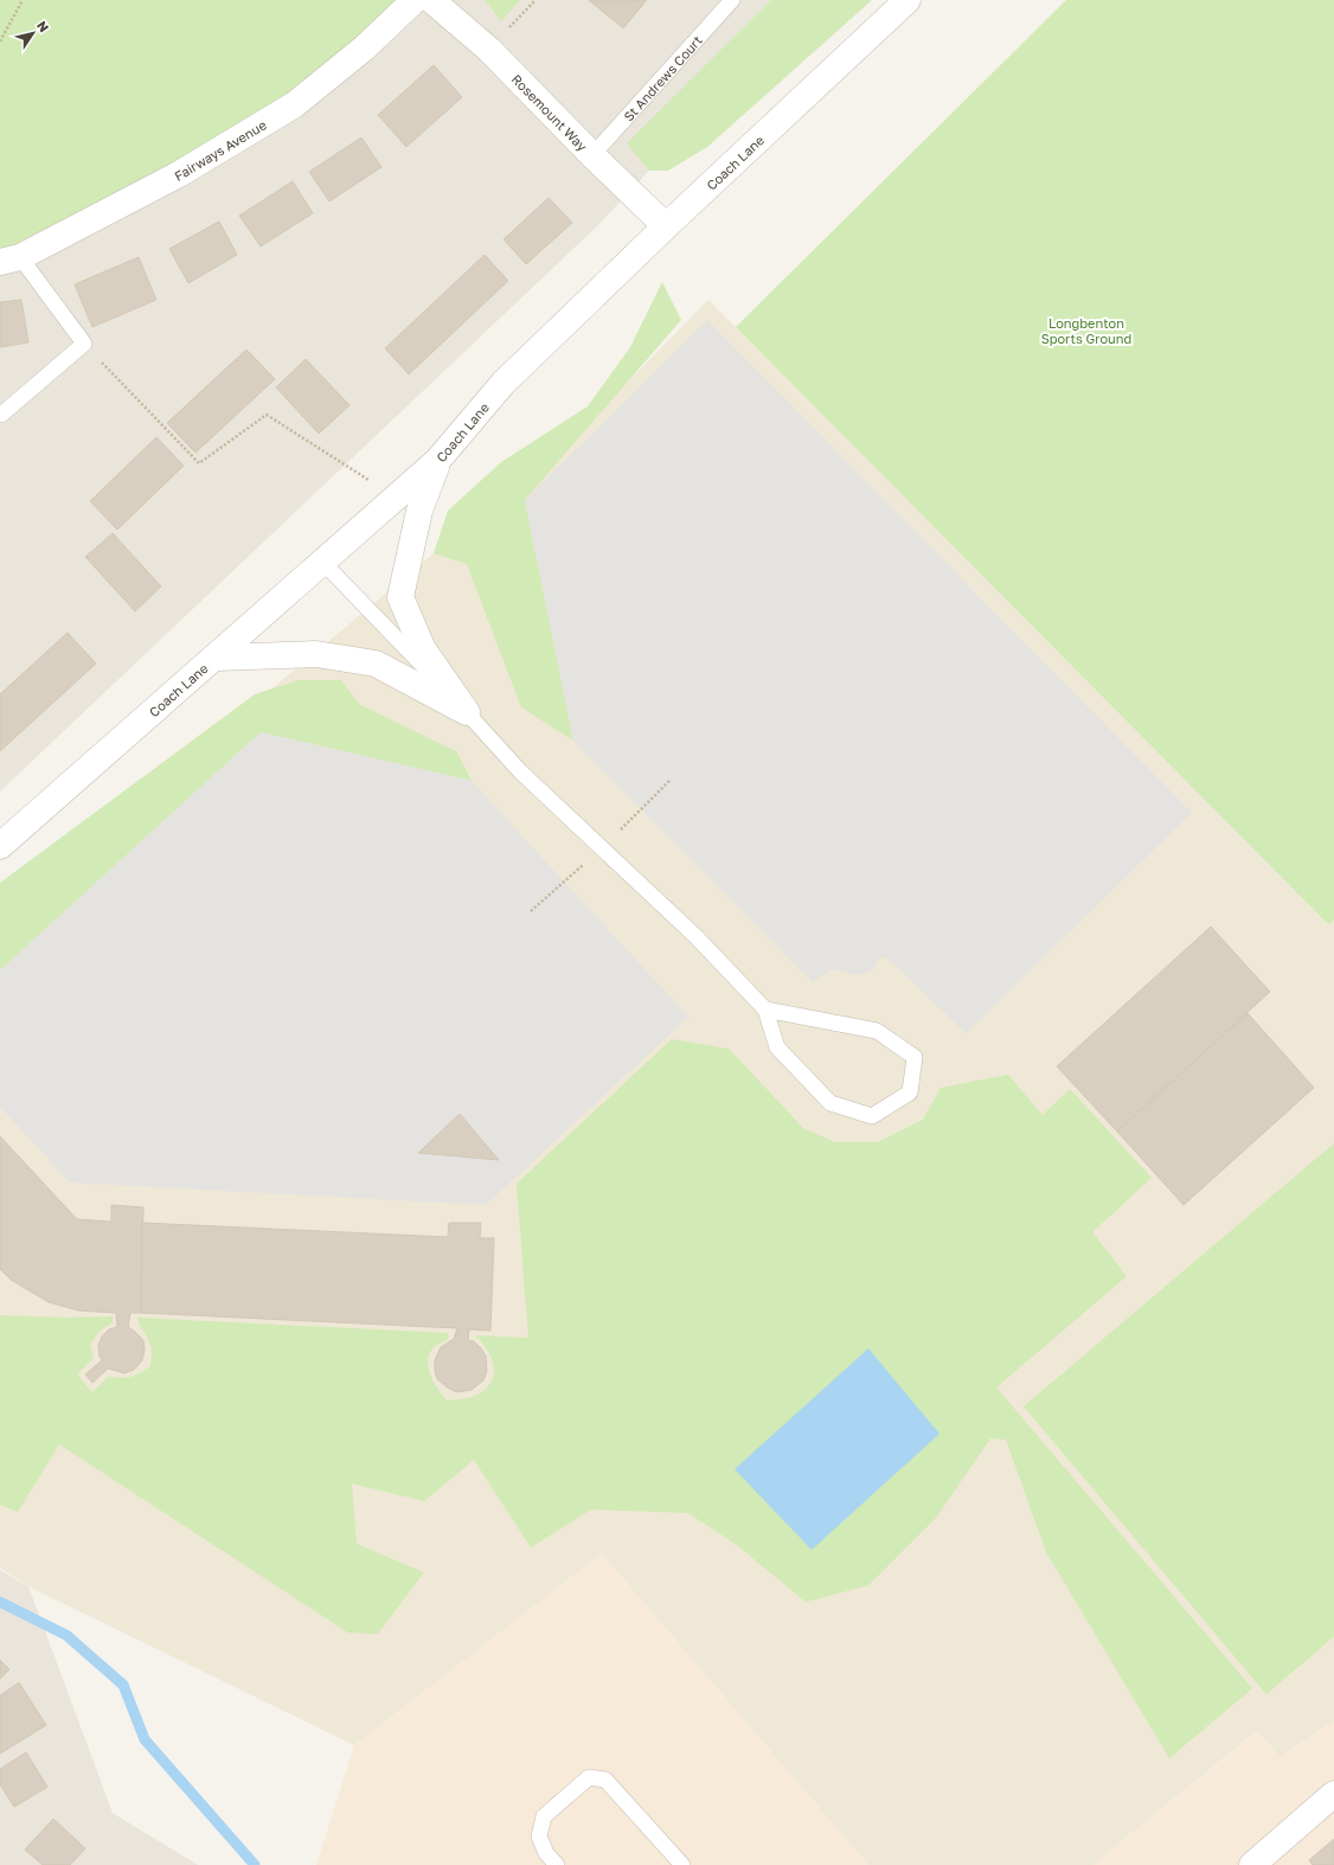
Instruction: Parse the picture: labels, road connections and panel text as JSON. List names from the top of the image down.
{
  "streets": {
    "street": ["Rosemount Way", "Fairways Avenue", "Coach Lane"],
    "lane": ["St Andrews Court"]
  },
  "crossings": [
    ["St Andrews Court", "Rosemount Way"],
    ["Rosemount Way", "Coach Lane"]
  ],
  "parks": ["Longbenton Sports Ground"],
  "north": "top right"
}
